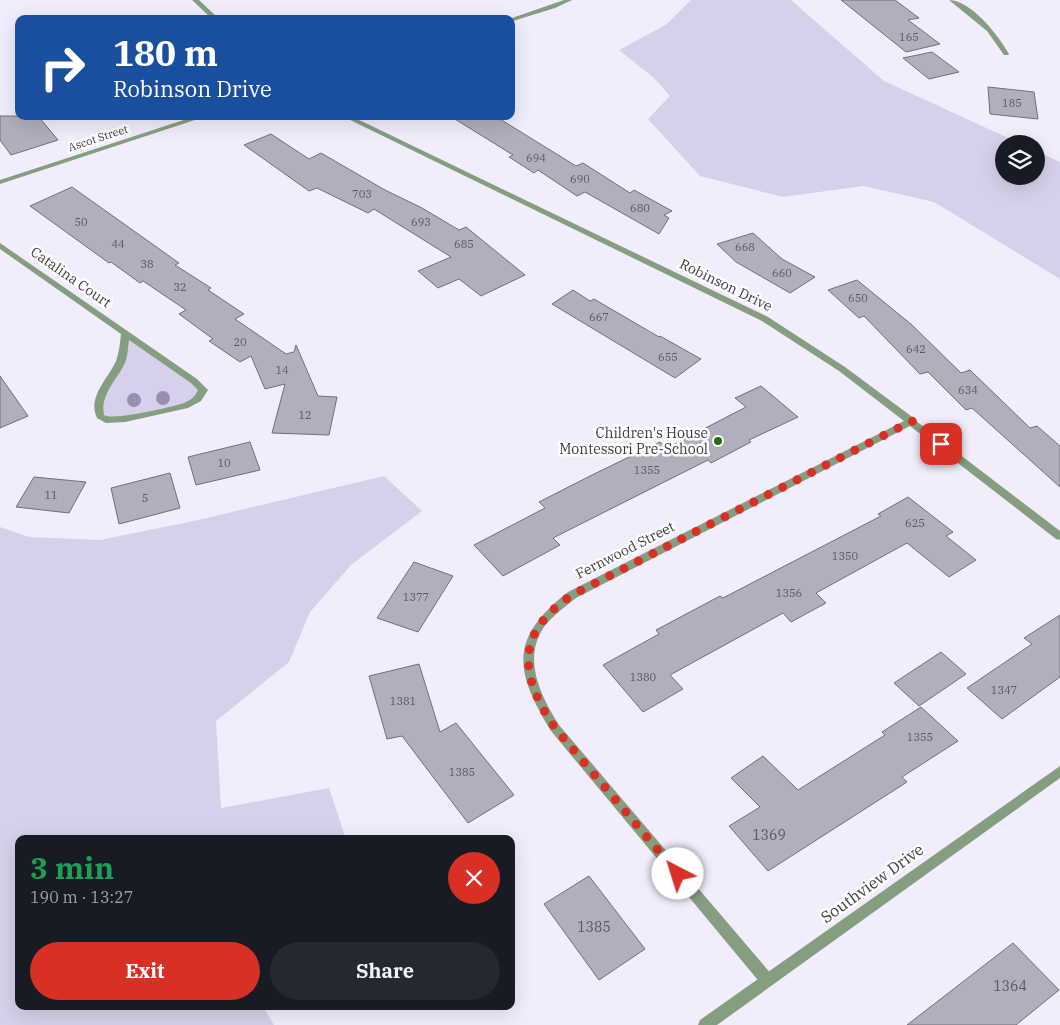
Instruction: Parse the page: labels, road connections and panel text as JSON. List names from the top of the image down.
{
  "streets": {
    "street": [
      "Ascot Street",
      "Catalina Court",
      "Robinson Drive",
      "Fernwood Street",
      "Southview Drive"
    ]
  },
  "crossings": [
    ["Robinson Drive", "Fernwood Street"],
    ["Fernwood Street", "Southview Drive"]
  ],
  "places": ["Children's House Montessori Pre-School"],
  "house_numbers": [
    "165",
    "185",
    "694",
    "690",
    "703",
    "680",
    "50",
    "693",
    "44",
    "685",
    "668",
    "38",
    "660",
    "32",
    "650",
    "667",
    "20",
    "642",
    "655",
    "14",
    "634",
    "12",
    "10",
    "1355",
    "11",
    "5",
    "625",
    "1350",
    "1356",
    "1377",
    "1380",
    "1347",
    "1381",
    "1355",
    "1385",
    "1369",
    "1385",
    "1364"
  ],
  "page": {
    "turn": ["180 m", "Robinson Drive"],
    "heading": ["3 min", "190 m · 13:27"],
    "buttons": ["Exit", "Share"]
  }
}
